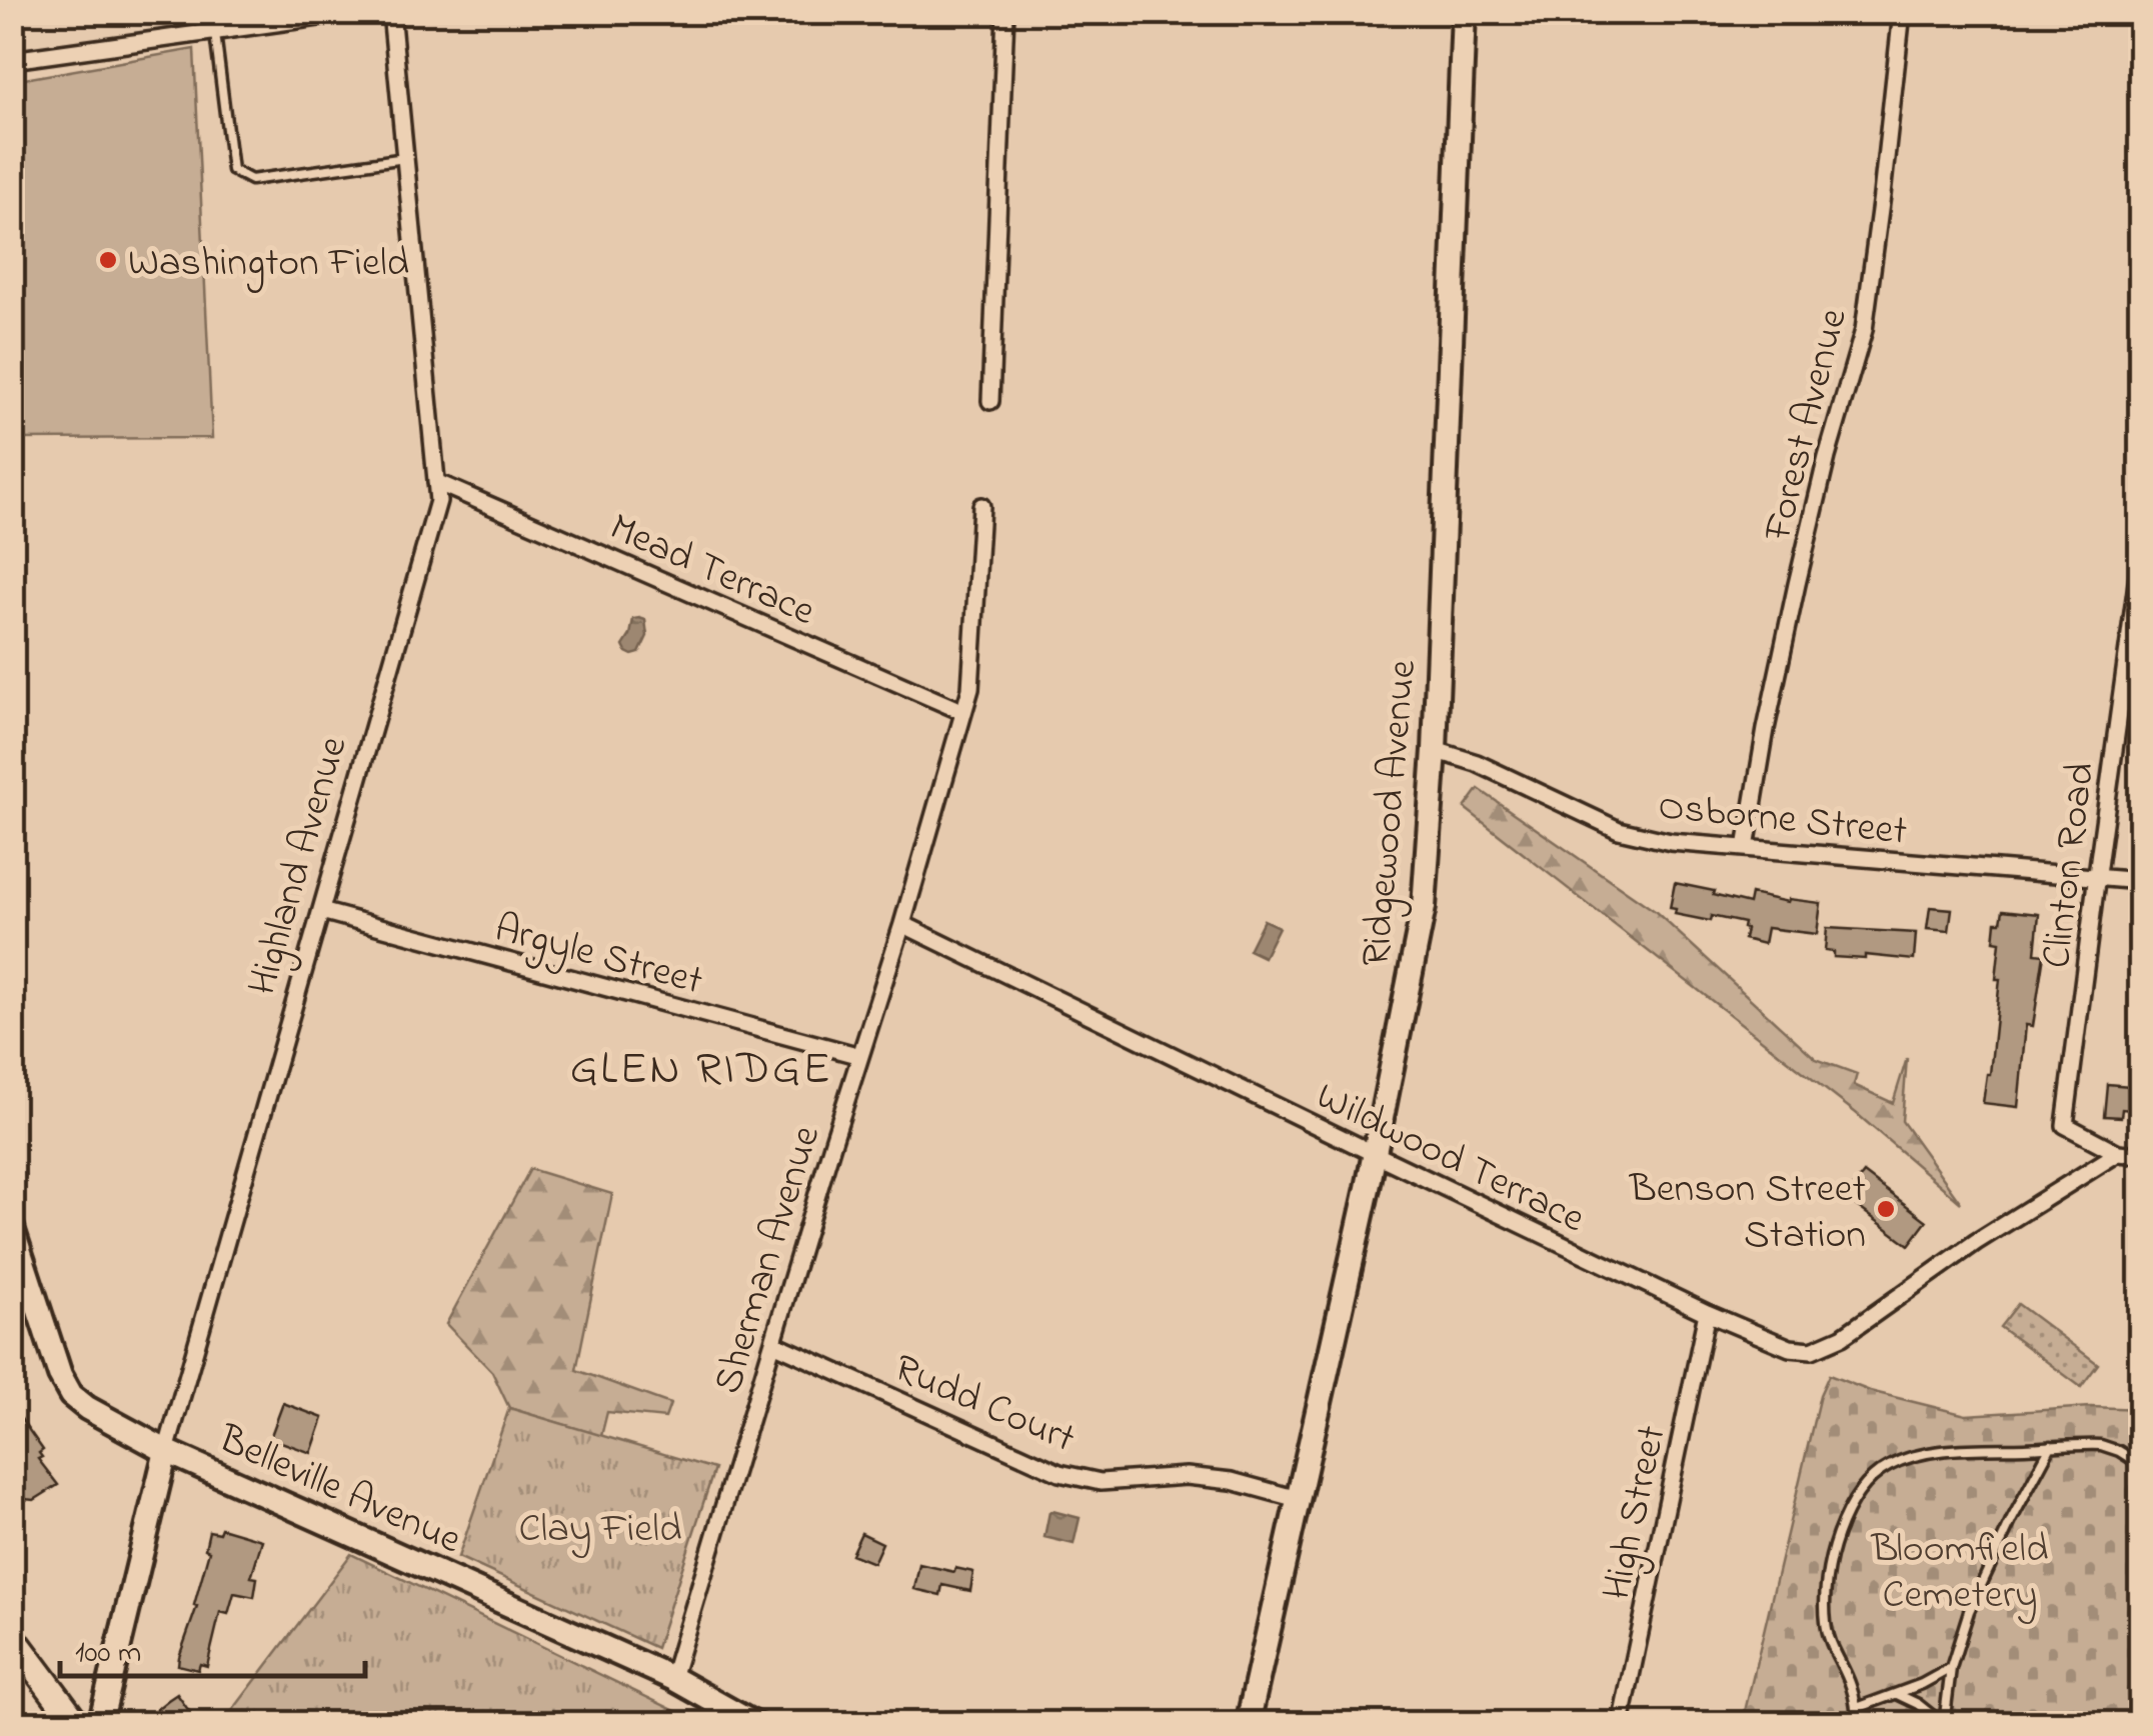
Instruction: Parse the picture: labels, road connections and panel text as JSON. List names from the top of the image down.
{
  "streets": {
    "street": [
      "Forest Avenue",
      "Mead Terrace",
      "Ridgewood Avenue",
      "Osborne Street",
      "Highland Avenue",
      "Clinton Road",
      "Argyle Street",
      "Wildwood Terrace",
      "Sherman Avenue",
      "Rudd Court",
      "Belleville Avenue",
      "High Street"
    ]
  },
  "crossings": [
    ["Forest Avenue", "Osborne Street"],
    ["Mead Terrace", "Highland Avenue"],
    ["Mead Terrace", "Sherman Avenue"],
    ["Ridgewood Avenue", "Osborne Street"],
    ["Ridgewood Avenue", "Wildwood Terrace"],
    ["Ridgewood Avenue", "Rudd Court"],
    ["Osborne Street", "Clinton Road"],
    ["Highland Avenue", "Argyle Street"],
    ["Highland Avenue", "Belleville Avenue"],
    ["Clinton Road", "Wildwood Terrace"],
    ["Argyle Street", "Sherman Avenue"],
    ["Wildwood Terrace", "Sherman Avenue"],
    ["Wildwood Terrace", "High Street"],
    ["Sherman Avenue", "Rudd Court"],
    ["Sherman Avenue", "Belleville Avenue"]
  ],
  "districts": ["GLEN RIDGE"],
  "parks": ["Clay Field", "Bloomfield Cemetery"],
  "places": ["Washington Field", "Benson Street Station"],
  "scale_bar": "100 m"
}
